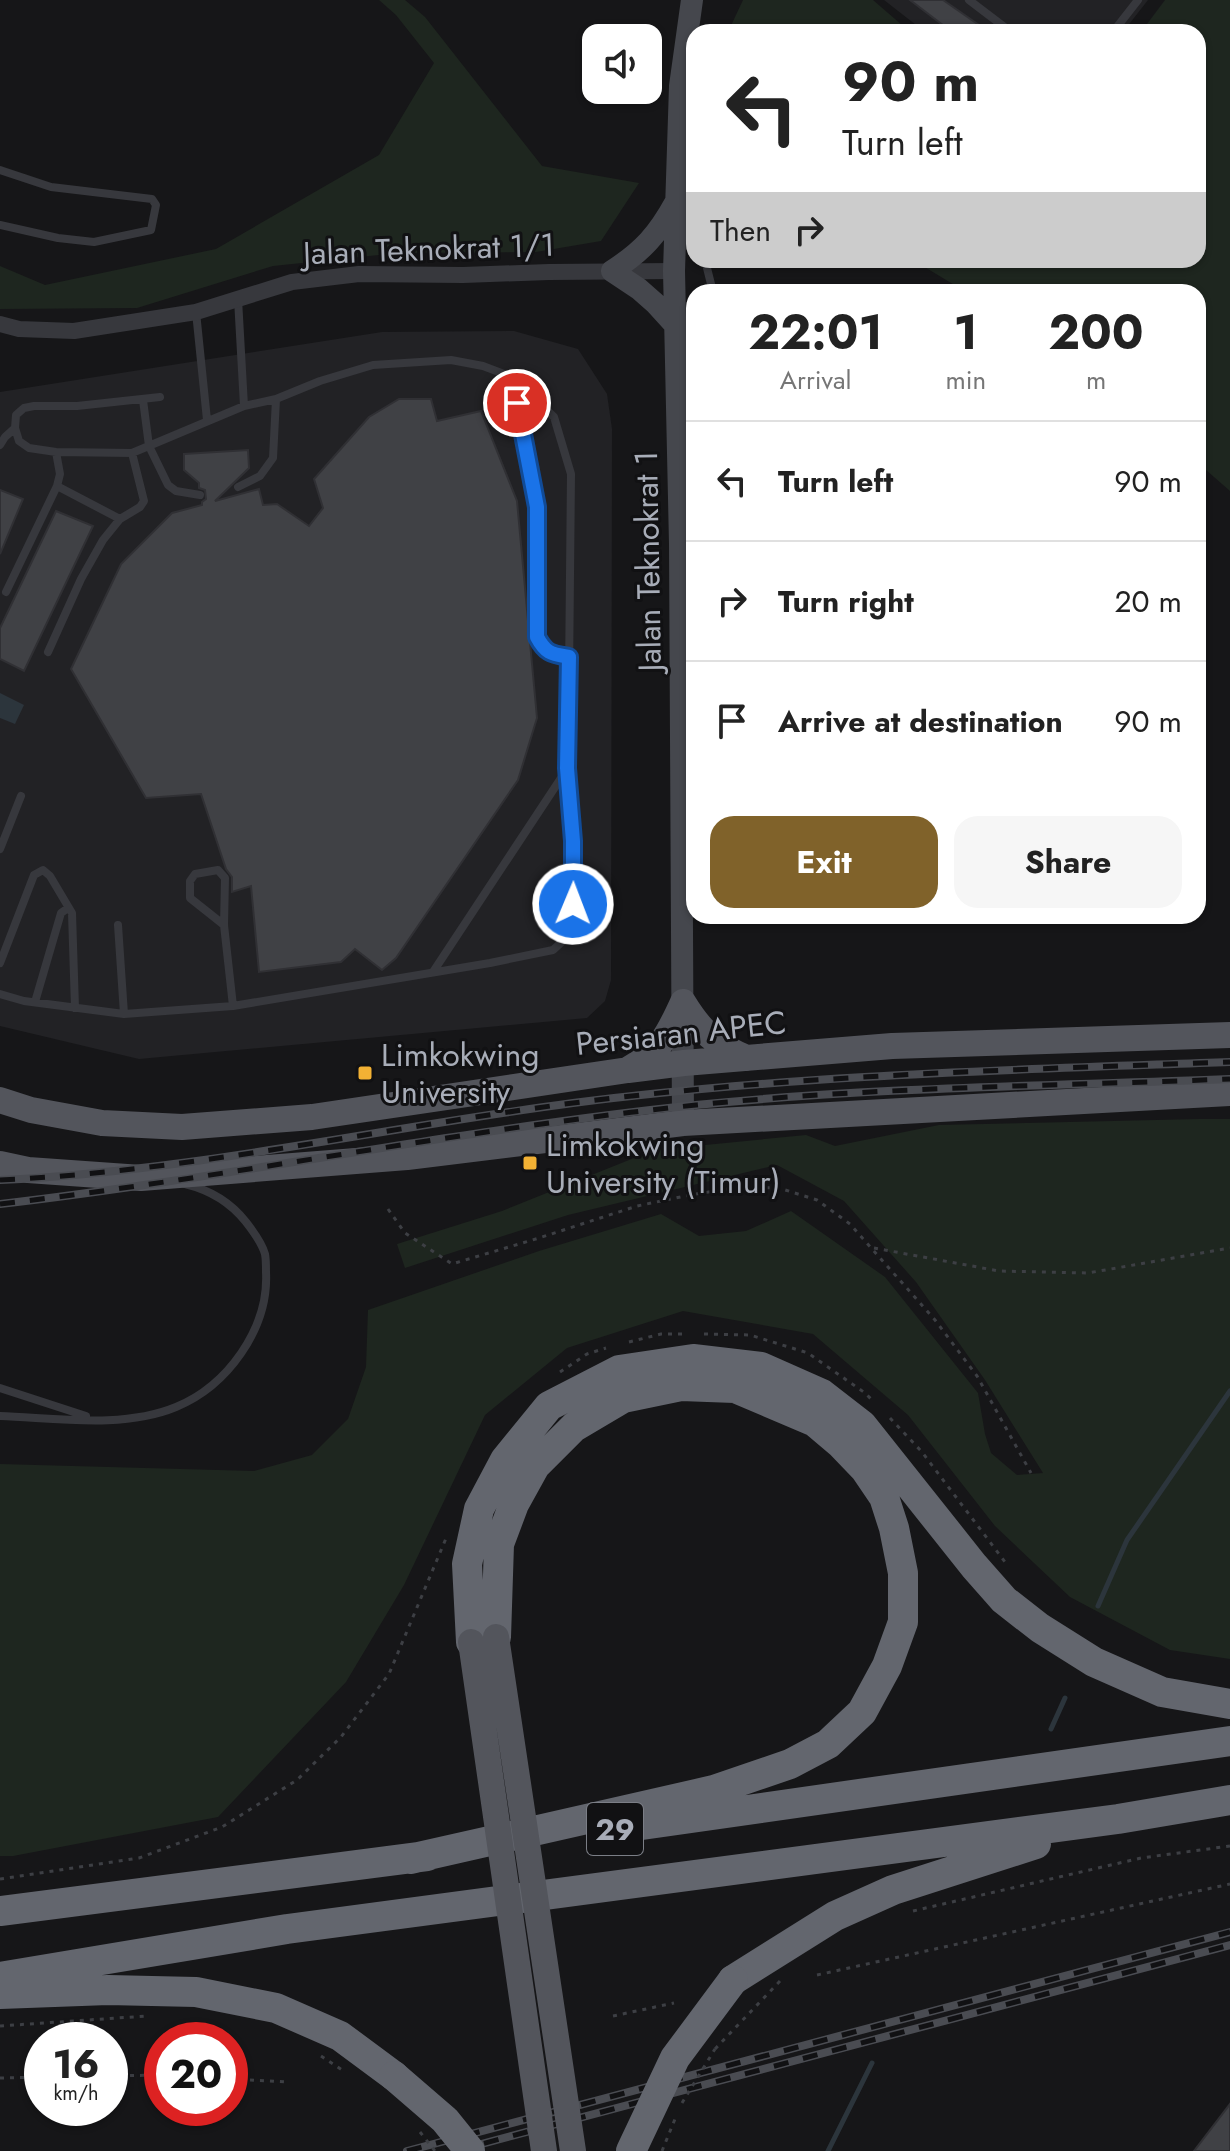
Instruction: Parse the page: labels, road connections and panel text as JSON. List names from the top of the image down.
{
  "streets": {
    "highway": ["29"],
    "main road": ["Jalan Teknokrat 1", "Persiaran APEC"],
    "street": ["Jalan Teknokrat 1/1"]
  },
  "crossings": [
    ["Jalan Teknokrat 1/1", "Jalan Teknokrat 1"],
    ["Jalan Teknokrat 1", "Persiaran APEC"]
  ],
  "places": {
    "transit": ["Limkokwing University", "Limkokwing University (Timur)"]
  },
  "page": {
    "turn": ["90 m", "Turn left"],
    "then": "Then",
    "eta": [
      "22:01",
      "Arrival",
      "1",
      "min",
      "200",
      "m"
    ],
    "list": [
      {
        "name": "Turn left",
        "value": "90 m"
      },
      {
        "name": "Turn right",
        "value": "20 m"
      },
      {
        "name": "Arrive at destination",
        "value": "90 m"
      }
    ],
    "buttons": ["Exit", "Share"],
    "speed": "16 km/h",
    "limit": "20"
  }
}
